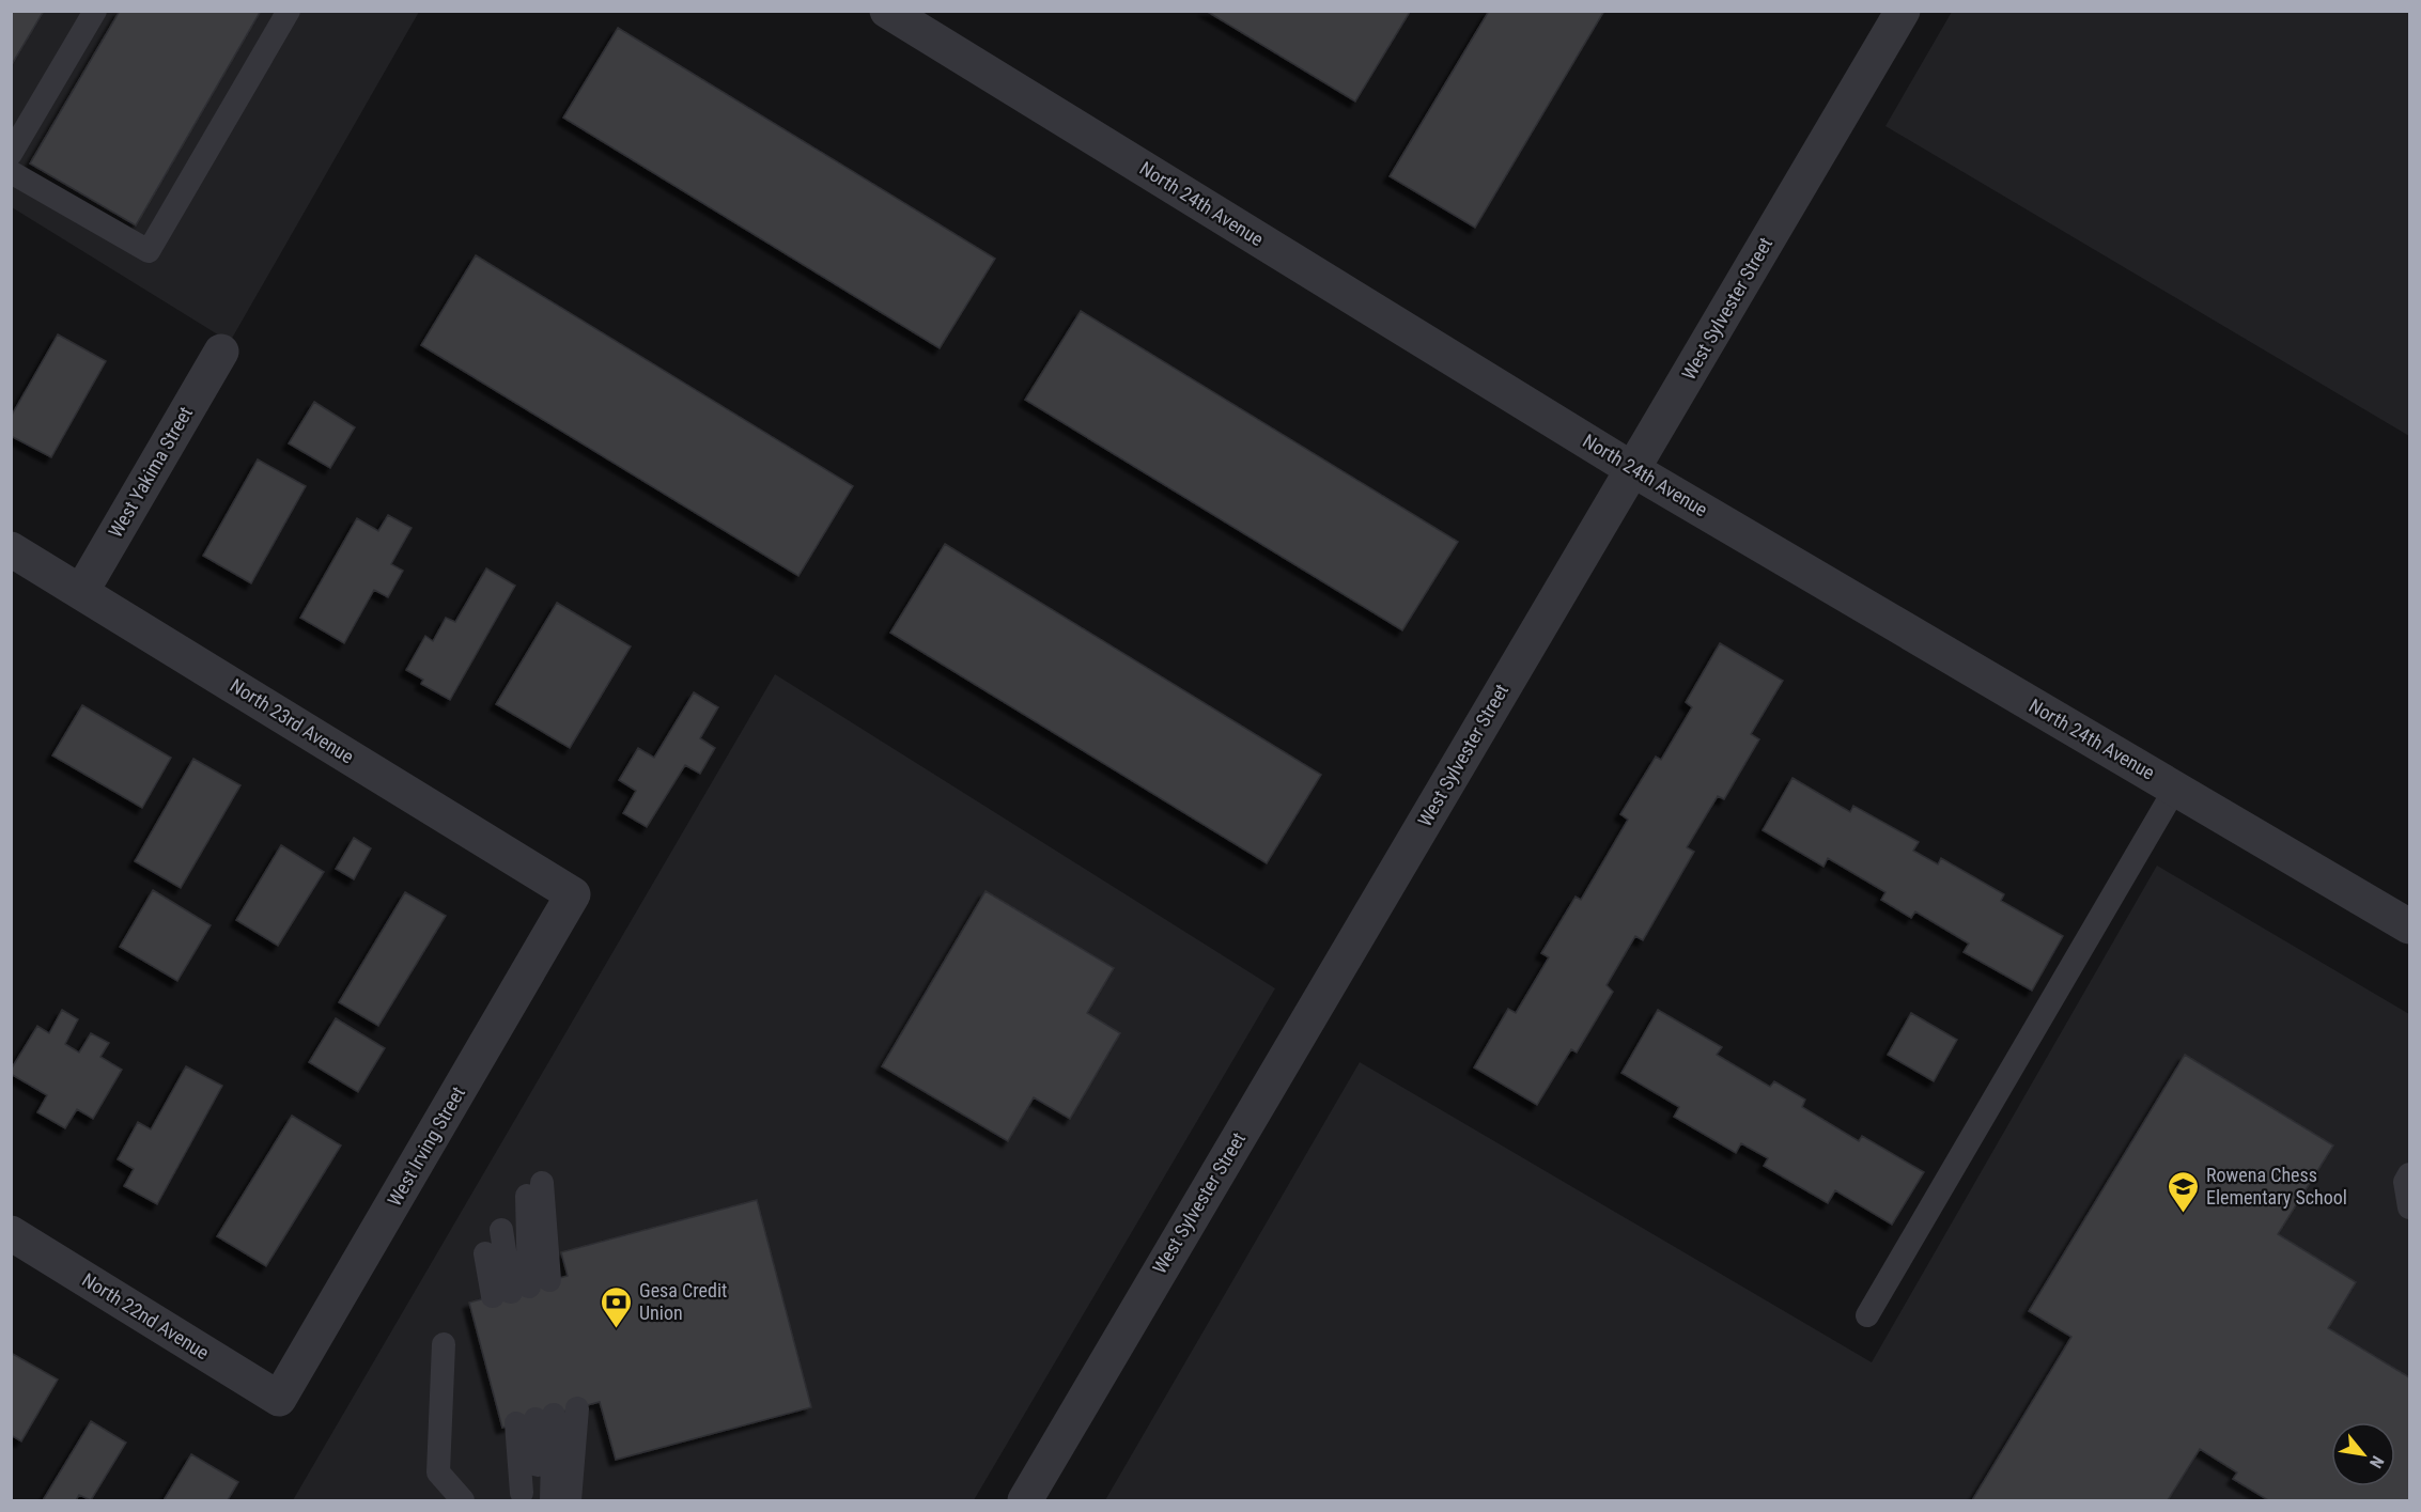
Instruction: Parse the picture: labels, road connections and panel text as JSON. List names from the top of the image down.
{
  "streets": {
    "street": [
      "North 24th Avenue",
      "West Sylvester Street",
      "West Yakima Street",
      "North 23rd Avenue",
      "West Irving Street",
      "North 22nd Avenue"
    ]
  },
  "crossings": [
    ["North 24th Avenue", "West Sylvester Street"],
    ["West Yakima Street", "North 23rd Avenue"],
    ["North 23rd Avenue", "West Irving Street"],
    ["West Irving Street", "North 22nd Avenue"]
  ],
  "places": {
    "school or university": ["Rowena Chess Elementary School"],
    "bank": ["Gesa Credit Union"]
  },
  "north": "bottom right"
}
